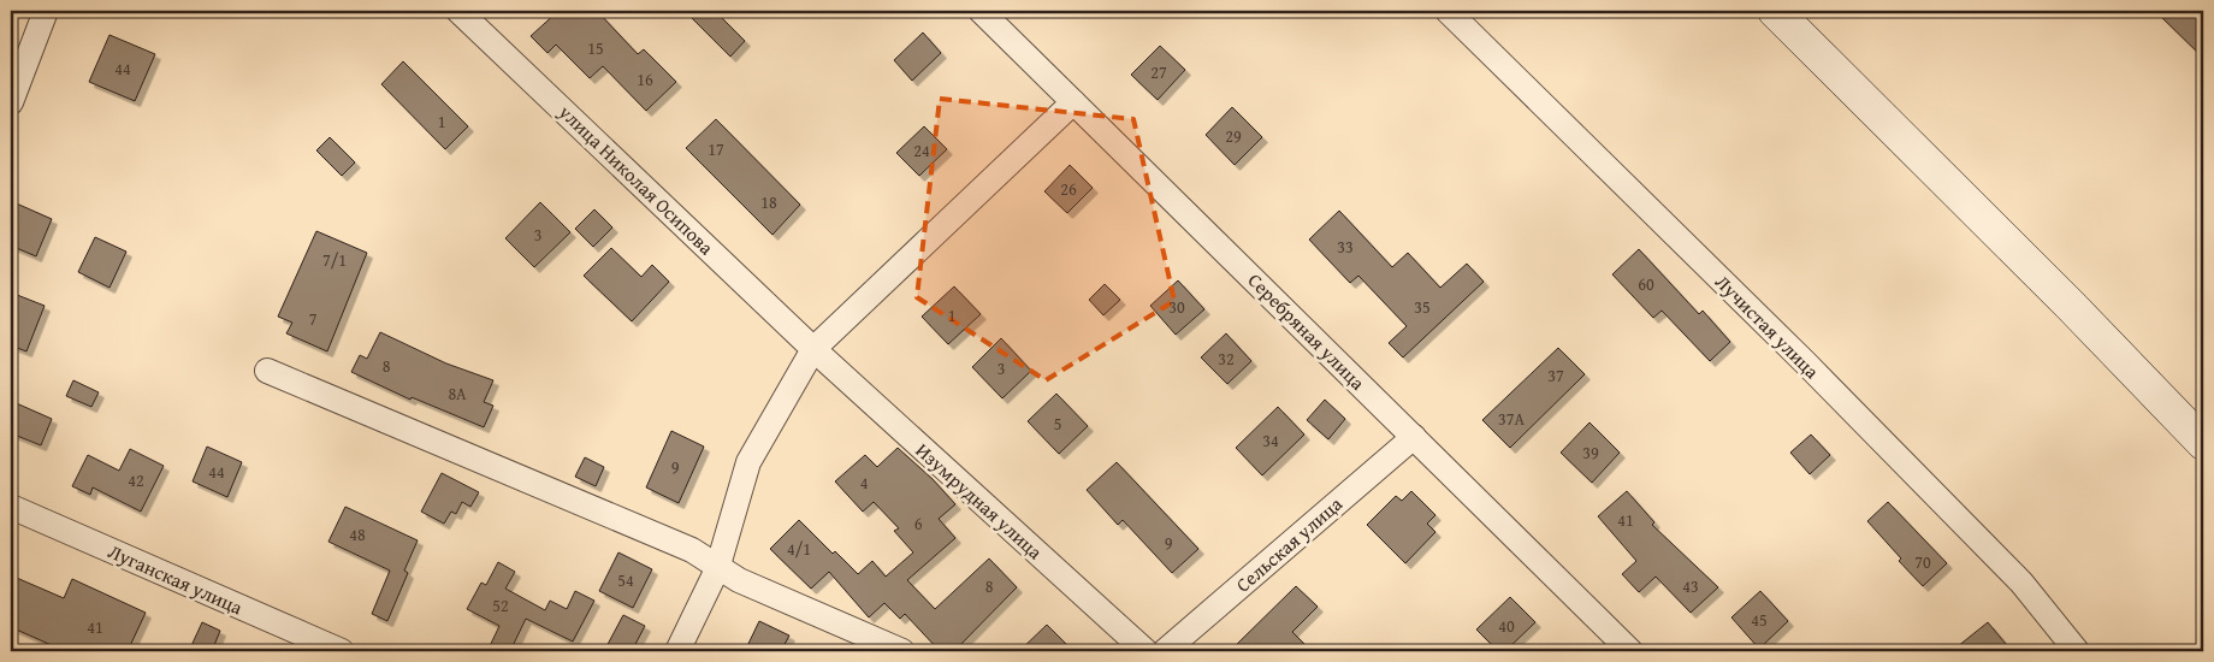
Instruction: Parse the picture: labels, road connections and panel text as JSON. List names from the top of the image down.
{
  "streets": {
    "street": [
      "улица Николая Осипова",
      "Лучистая улица",
      "Серебряная улица",
      "Изумрудная улица",
      "Сельская улица",
      "Луганская улица"
    ]
  },
  "crossings": [
    ["улица Николая Осипова", "Изумрудная улица"],
    ["Серебряная улица", "Сельская улица"]
  ],
  "house_numbers": [
    "15",
    "44",
    "27",
    "16",
    "1",
    "29",
    "17",
    "24",
    "26",
    "18",
    "3",
    "33",
    "7/1",
    "60",
    "30",
    "35",
    "1",
    "7",
    "32",
    "8",
    "3",
    "37",
    "8А",
    "37А",
    "5",
    "34",
    "39",
    "9",
    "44",
    "42",
    "4",
    "41",
    "6",
    "48",
    "9",
    "4/1",
    "70",
    "54",
    "8",
    "43",
    "52",
    "45",
    "40",
    "41"
  ]
}
